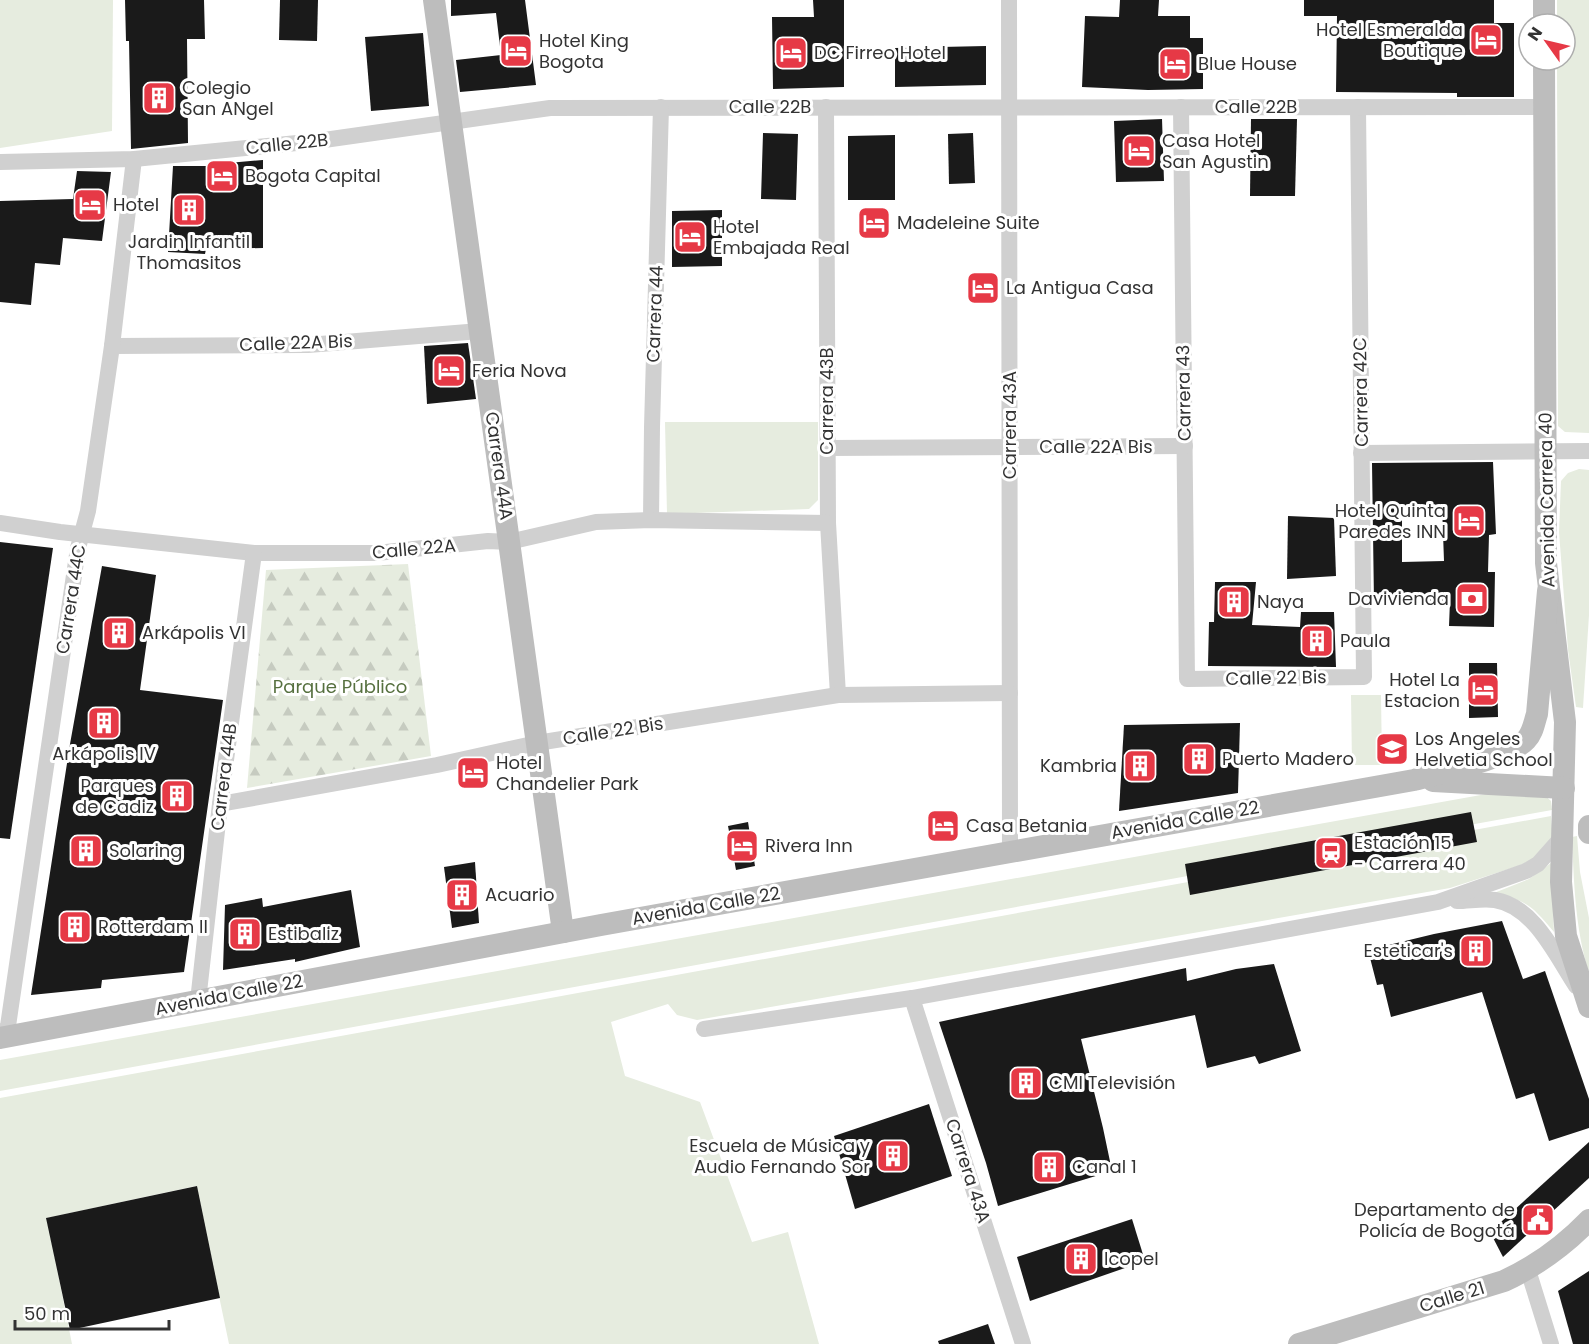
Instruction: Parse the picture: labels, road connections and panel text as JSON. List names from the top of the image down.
{
  "streets": {
    "street": [
      "Calle 22B",
      "Carrera 44",
      "Calle 22A Bis",
      "Carrera 42C",
      "Carrera 43",
      "Carrera 43B",
      "Carrera 43A",
      "Carrera 44A",
      "Avenida Carrera 40",
      "Calle 22A",
      "Carrera 44C",
      "Calle 22 Bis",
      "Carrera 44B",
      "Avenida Calle 22",
      "Calle 21"
    ]
  },
  "crossings": [
    ["Calle 22B", "Carrera 44"],
    ["Calle 22B", "Carrera 42C"],
    ["Calle 22B", "Carrera 43"],
    ["Calle 22B", "Carrera 43B"],
    ["Calle 22B", "Carrera 43A"],
    ["Calle 22B", "Carrera 44A"],
    ["Calle 22B", "Avenida Carrera 40"],
    ["Calle 22B", "Carrera 44C"],
    ["Carrera 44", "Calle 22A"],
    ["Calle 22A Bis", "Carrera 43"],
    ["Calle 22A Bis", "Carrera 43B"],
    ["Calle 22A Bis", "Carrera 43A"],
    ["Calle 22A Bis", "Carrera 44A"],
    ["Calle 22A Bis", "Carrera 44C"],
    ["Carrera 42C", "Calle 22 Bis"],
    ["Carrera 43", "Calle 22 Bis"],
    ["Carrera 43B", "Calle 22A"],
    ["Carrera 43B", "Calle 22 Bis"],
    ["Carrera 43A", "Calle 22 Bis"],
    ["Carrera 43A", "Avenida Calle 22"],
    ["Carrera 44A", "Calle 22A"],
    ["Carrera 44A", "Calle 22 Bis"],
    ["Carrera 44A", "Avenida Calle 22"],
    ["Avenida Carrera 40", "Avenida Calle 22"],
    ["Calle 22A", "Carrera 44C"],
    ["Calle 22A", "Carrera 44B"],
    ["Carrera 44C", "Avenida Calle 22"],
    ["Calle 22 Bis", "Carrera 44B"],
    ["Carrera 44B", "Avenida Calle 22"]
  ],
  "parks": ["Parque Público"],
  "places": {
    "hotel": [
      "Hotel Esmeralda Boutique",
      "Hotel King Bogota",
      "DC Firreo Hotel",
      "Blue House",
      "Casa Hotel San Agustin",
      "Bogota Capital",
      "Hotel",
      "Madeleine Suite",
      "Hotel Embajada Real",
      "La Antigua Casa",
      "Feria Nova",
      "Hotel Quinta Paredes INN",
      "Hotel La Estacion",
      "Hotel Chandelier Park",
      "Casa Betania",
      "Rivera Inn"
    ],
    "building": [
      "Colegio San ANgel",
      "Jardin Infantil Thomasitos",
      "Naya",
      "Arkápolis VI",
      "Paula",
      "Arkápolis IV",
      "Puerto Madero",
      "Kambria",
      "Parques de Cadiz",
      "Solaring",
      "Acuario",
      "Rotterdam II",
      "Estibaliz",
      "Esteticar's",
      "CMI Televisión",
      "Escuela de Música y Audio Fernando Sor",
      "Canal 1",
      "Icopel"
    ],
    "bank": ["Davivienda"],
    "school or university": ["Los Angeles Helvetia School"],
    "station": ["Estación 15 - Carrera 40"],
    "public building": ["Departamento de Policía de Bogotá"]
  },
  "scale_bar": "50 m",
  "north": "top left"
}
